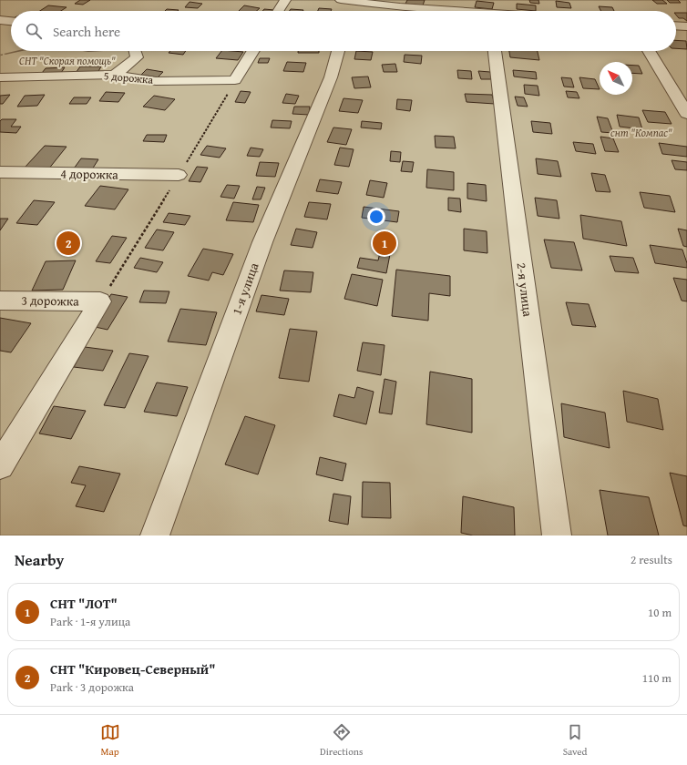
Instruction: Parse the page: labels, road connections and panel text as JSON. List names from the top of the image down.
{
  "streets": {
    "street": [
      "5 дорожка",
      "4 дорожка",
      "1-я улица",
      "2-я улица",
      "3 дорожка"
    ]
  },
  "parks": ["СНТ \"Скорая помощь\"", "снт \"Компас\""],
  "north": "top left",
  "page": {
    "search": "Search here",
    "pins": ["1", "2"],
    "heading": ["Nearby", "2 results"],
    "list": [
      {
        "mark": "1",
        "name": "СНТ \"ЛОТ\"",
        "note": "Park · 1-я улица",
        "value": "10 m"
      },
      {
        "mark": "2",
        "name": "СНТ \"Кировец-Северный\"",
        "note": "Park · 3 дорожка",
        "value": "110 m"
      }
    ],
    "nav": ["Map", "Directions", "Saved"]
  }
}
